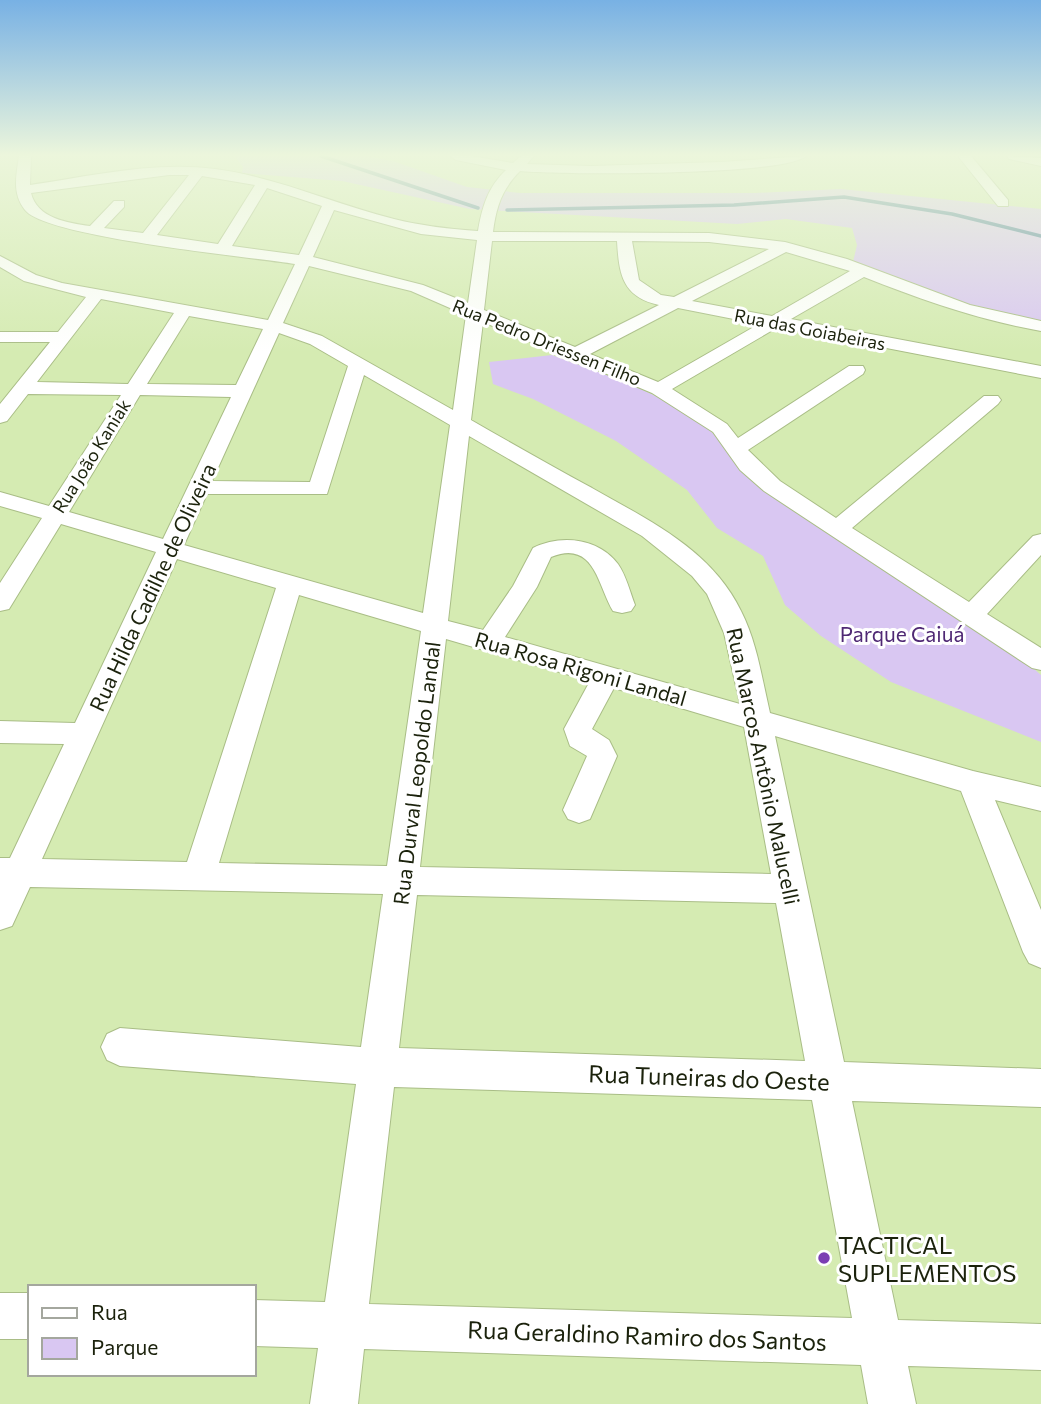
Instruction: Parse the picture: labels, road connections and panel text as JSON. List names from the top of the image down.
{
  "streets": {
    "street": [
      "Rua das Goiabeiras",
      "Rua Pedro Driessen Filho",
      "Rua João Kaniak",
      "Rua Hilda Cadilhe de Oliveira",
      "Rua Rosa Rigoni Landal",
      "Rua Marcos Antônio Malucelli",
      "Rua Durval Leopoldo Landal",
      "Rua Tuneiras do Oeste",
      "Rua Geraldino Ramiro dos Santos"
    ]
  },
  "crossings": [
    ["Rua Pedro Driessen Filho", "Rua Hilda Cadilhe de Oliveira"],
    ["Rua Pedro Driessen Filho", "Rua Durval Leopoldo Landal"],
    ["Rua João Kaniak", "Rua Rosa Rigoni Landal"],
    ["Rua João Kaniak", "Rua Marcos Antônio Malucelli"],
    ["Rua Hilda Cadilhe de Oliveira", "Rua Rosa Rigoni Landal"],
    ["Rua Hilda Cadilhe de Oliveira", "Rua Marcos Antônio Malucelli"],
    ["Rua Rosa Rigoni Landal", "Rua Marcos Antônio Malucelli"],
    ["Rua Rosa Rigoni Landal", "Rua Durval Leopoldo Landal"],
    ["Rua Marcos Antônio Malucelli", "Rua Durval Leopoldo Landal"],
    ["Rua Marcos Antônio Malucelli", "Rua Tuneiras do Oeste"],
    ["Rua Marcos Antônio Malucelli", "Rua Geraldino Ramiro dos Santos"],
    ["Rua Durval Leopoldo Landal", "Rua Tuneiras do Oeste"],
    ["Rua Durval Leopoldo Landal", "Rua Geraldino Ramiro dos Santos"]
  ],
  "parks": ["Parque Caiuá"],
  "places": ["TACTICAL SUPLEMENTOS"],
  "legend": ["Rua", "Parque"]
}
